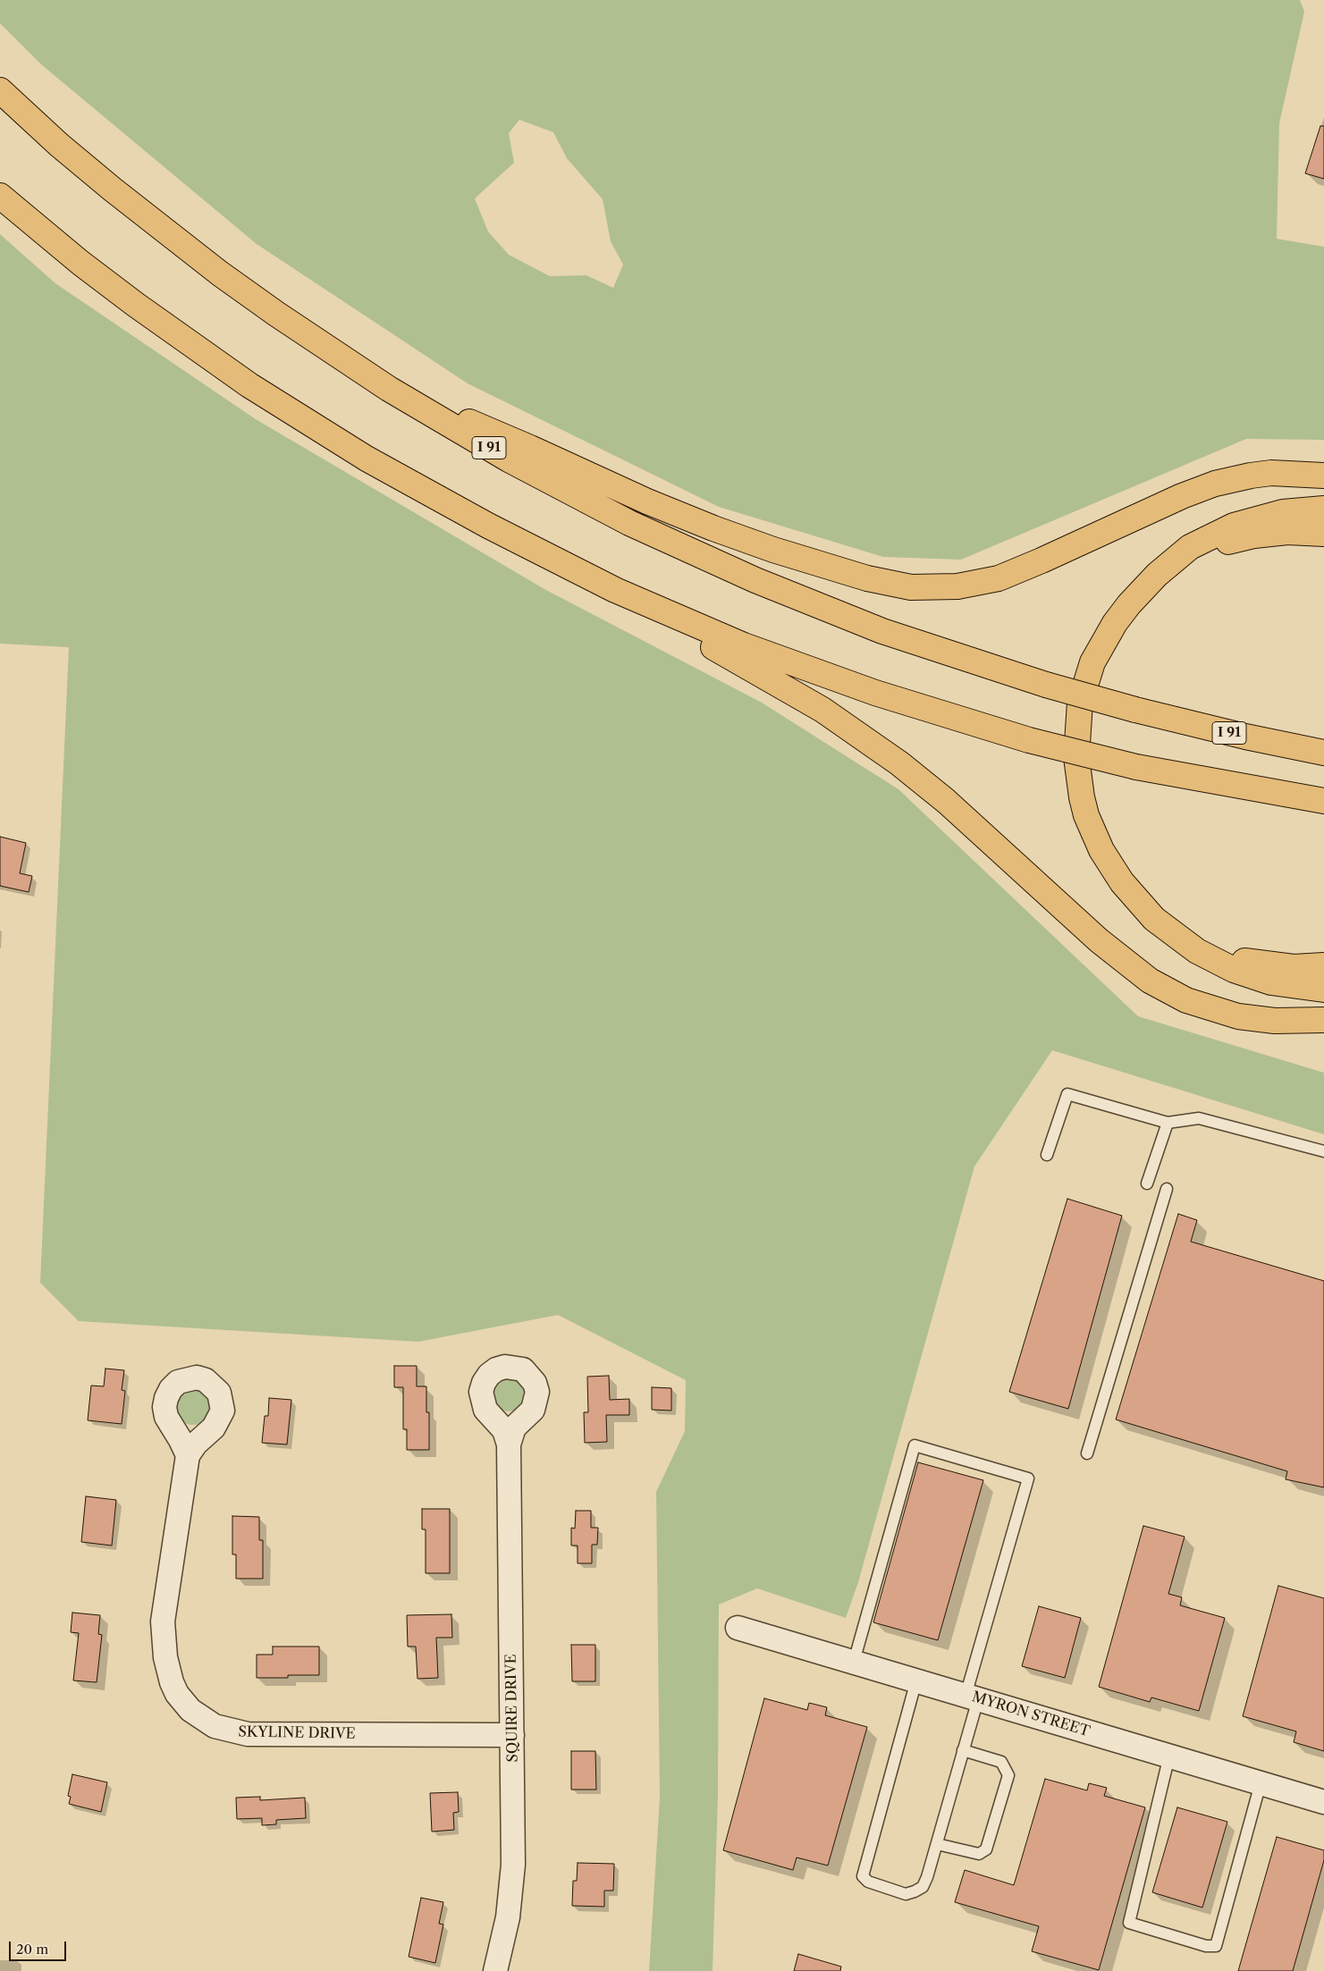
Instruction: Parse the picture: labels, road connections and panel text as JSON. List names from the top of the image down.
{
  "streets": {
    "highway": ["I 91"],
    "street": ["SQUIRE DRIVE", "MYRON STREET", "SKYLINE DRIVE"]
  },
  "crossings": [
    ["SQUIRE DRIVE", "SKYLINE DRIVE"]
  ],
  "scale_bar": "20 m"
}
